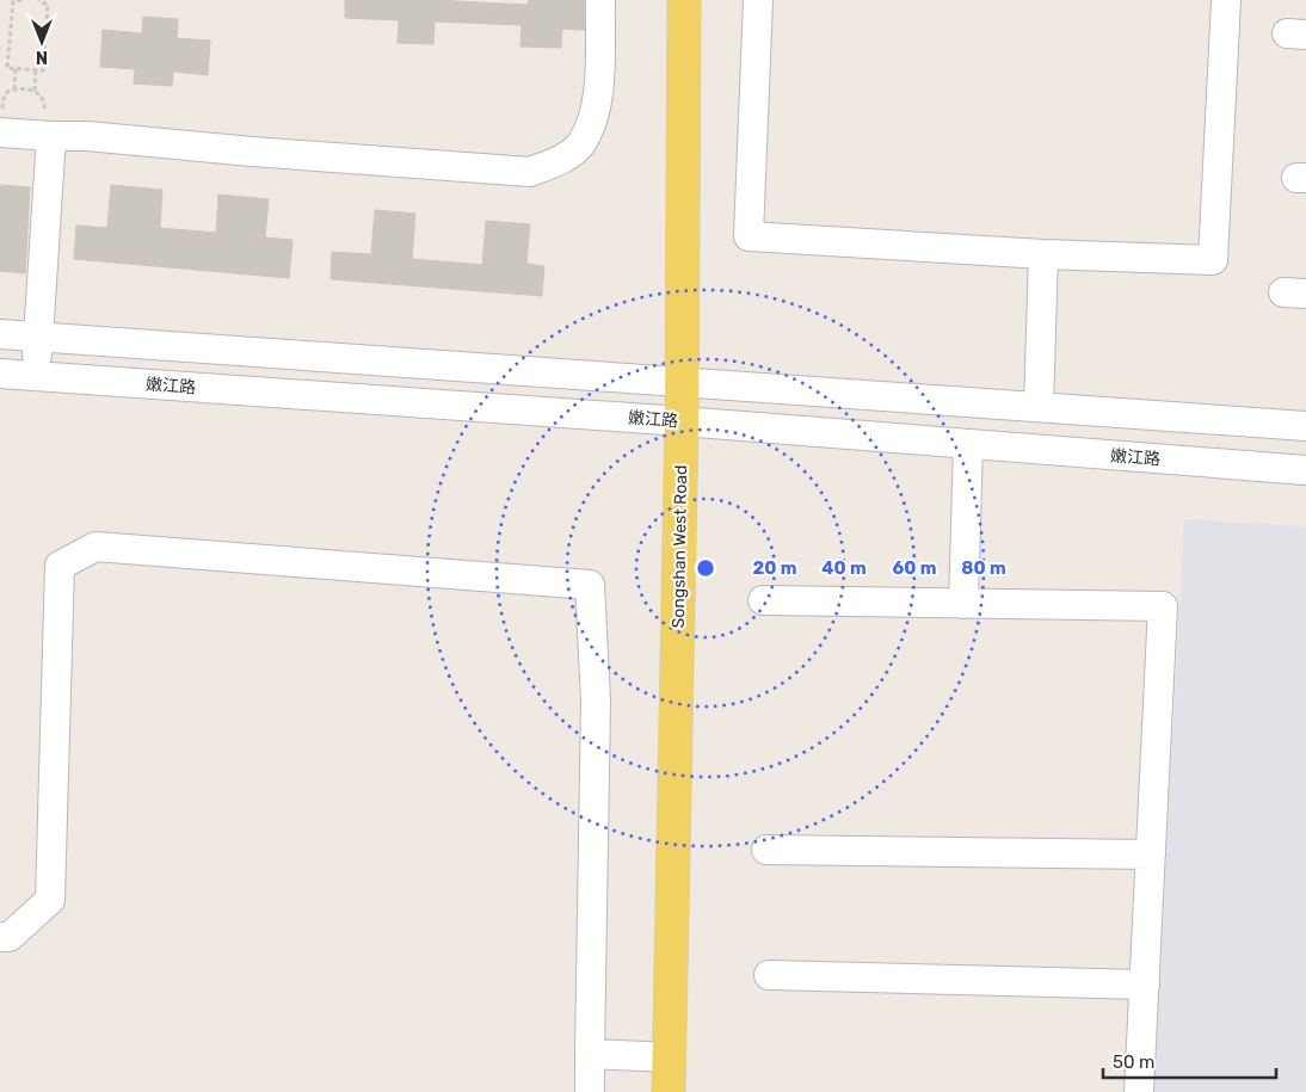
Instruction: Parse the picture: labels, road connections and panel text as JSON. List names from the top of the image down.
{
  "streets": {
    "main road": ["Songshan West Road"],
    "street": ["嫩江路"]
  },
  "crossings": [
    ["嫩江路", "Songshan West Road"]
  ],
  "scale_bar": "50 m",
  "north": "bottom",
  "rings": [
    "20 m",
    "40 m",
    "60 m",
    "80 m"
  ]
}
